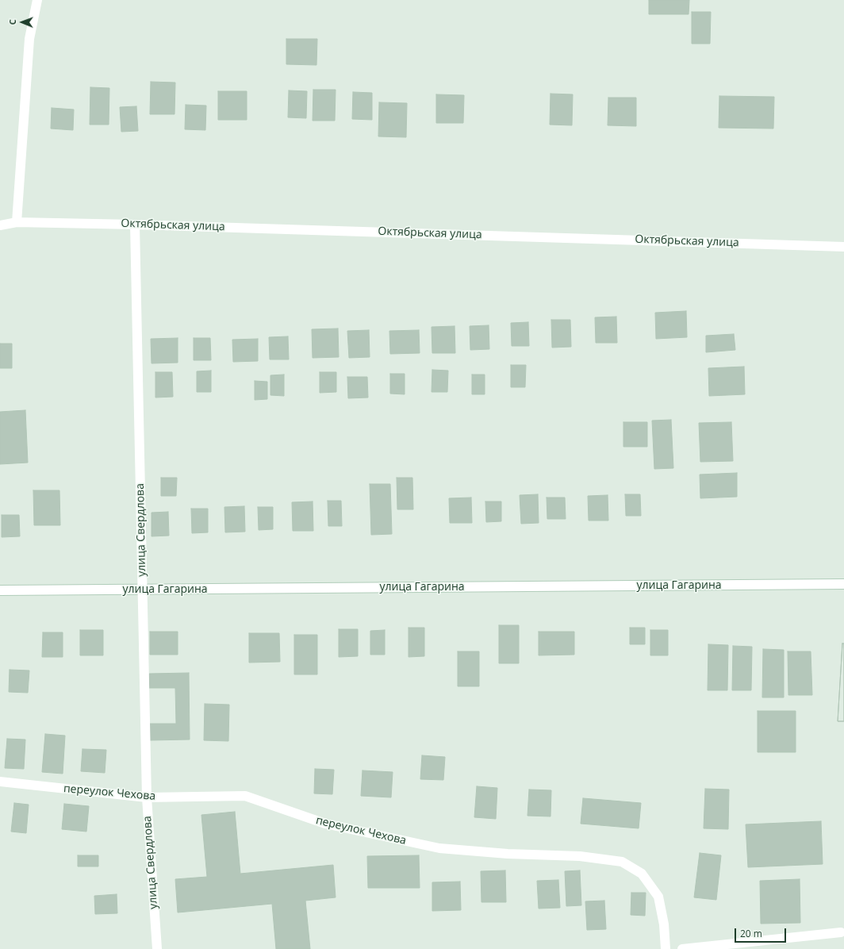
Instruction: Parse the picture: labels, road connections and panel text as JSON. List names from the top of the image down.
{
  "streets": {
    "street": [
      "Октябрьская улица",
      "улица Свердлова",
      "улица Гагарина",
      "переулок Чехова"
    ]
  },
  "crossings": [
    ["Октябрьская улица", "улица Свердлова"],
    ["улица Свердлова", "улица Гагарина"],
    ["улица Свердлова", "переулок Чехова"]
  ],
  "scale_bar": "20 m",
  "north": "left"
}
